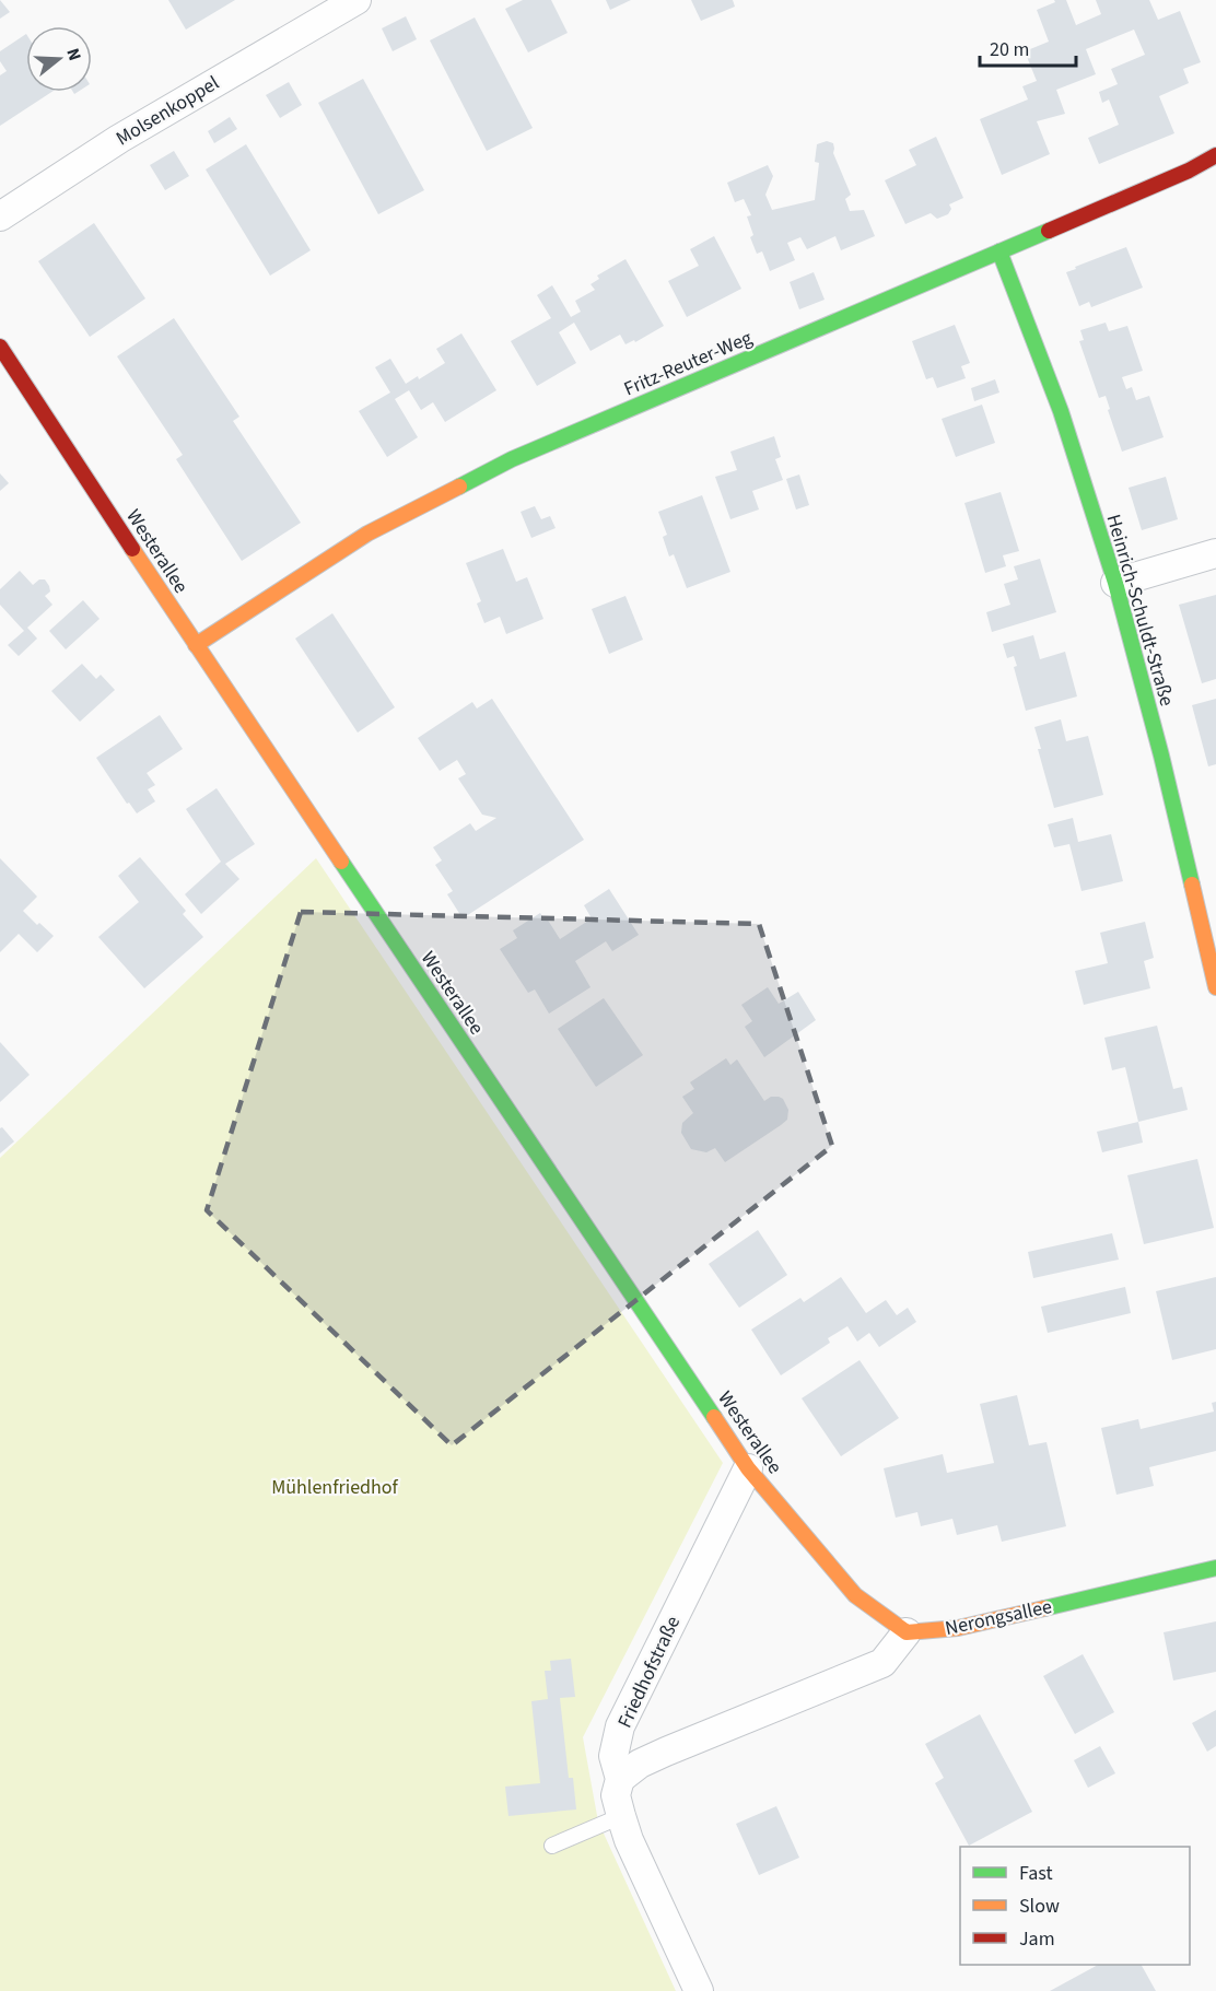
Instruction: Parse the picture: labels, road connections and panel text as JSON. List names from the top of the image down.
{
  "streets": {
    "street": [
      "Molsenkoppel",
      "Fritz-Reuter-Weg",
      "Westerallee",
      "Heinrich-Schuldt-Straße",
      "Nerongsallee",
      "Friedhofstraße"
    ]
  },
  "crossings": [
    ["Fritz-Reuter-Weg", "Westerallee"],
    ["Fritz-Reuter-Weg", "Heinrich-Schuldt-Straße"],
    ["Westerallee", "Nerongsallee"],
    ["Westerallee", "Friedhofstraße"]
  ],
  "parks": ["Mühlenfriedhof"],
  "legend": ["Fast", "Slow", "Jam"],
  "scale_bar": "20 m",
  "north": "right"
}
